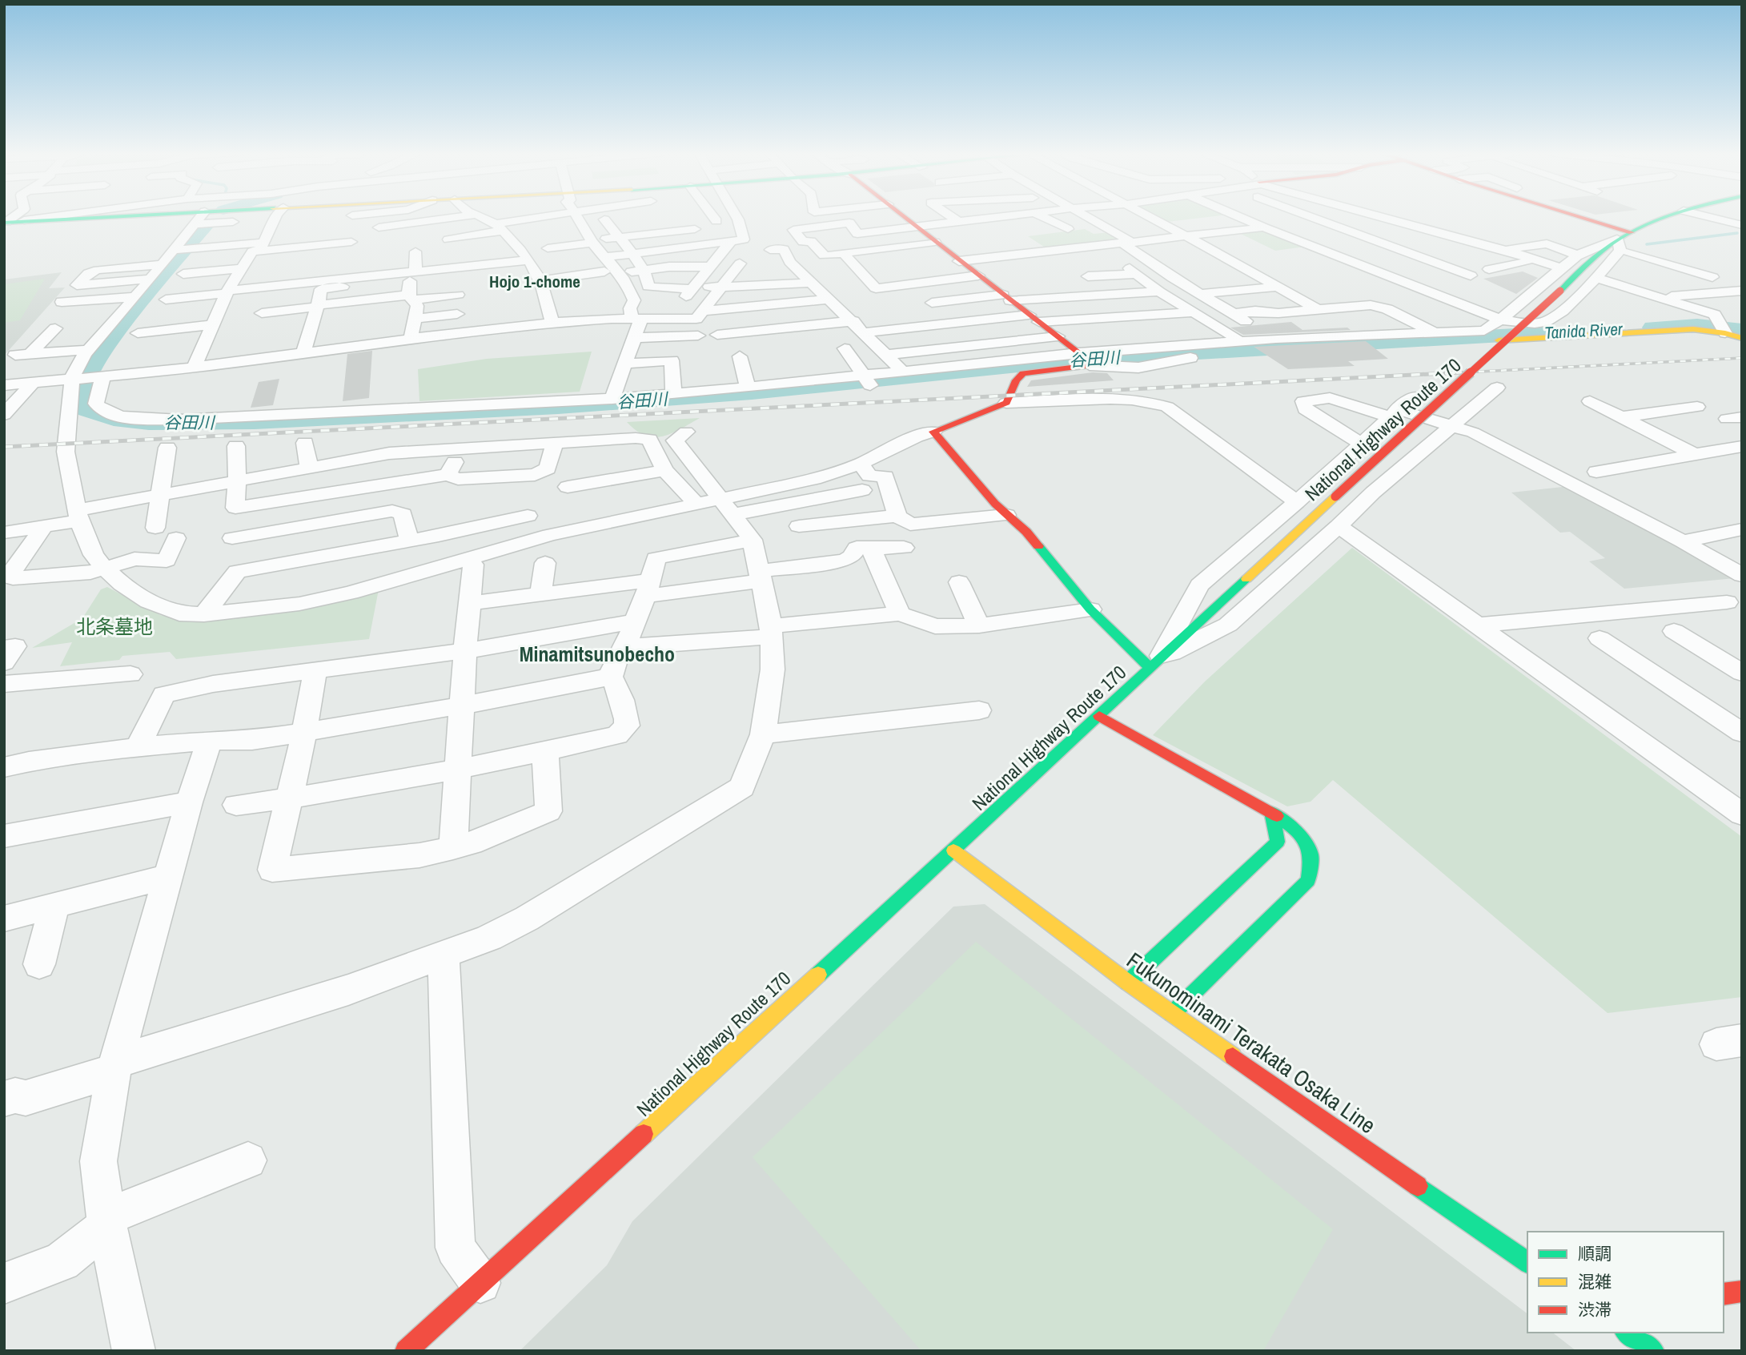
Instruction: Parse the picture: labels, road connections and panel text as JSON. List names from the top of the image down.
{
  "streets": {
    "main road": ["National Highway Route 170", "Fukunominami Terakata Osaka Line"]
  },
  "crossings": [
    ["National Highway Route 170", "Fukunominami Terakata Osaka Line"]
  ],
  "districts": ["Hojo 1-chome", "Minamitsunobecho"],
  "water": ["Tanida River", "谷田川"],
  "parks": ["北条墓地"],
  "legend": ["順調", "混雑", "渋滞"]
}
